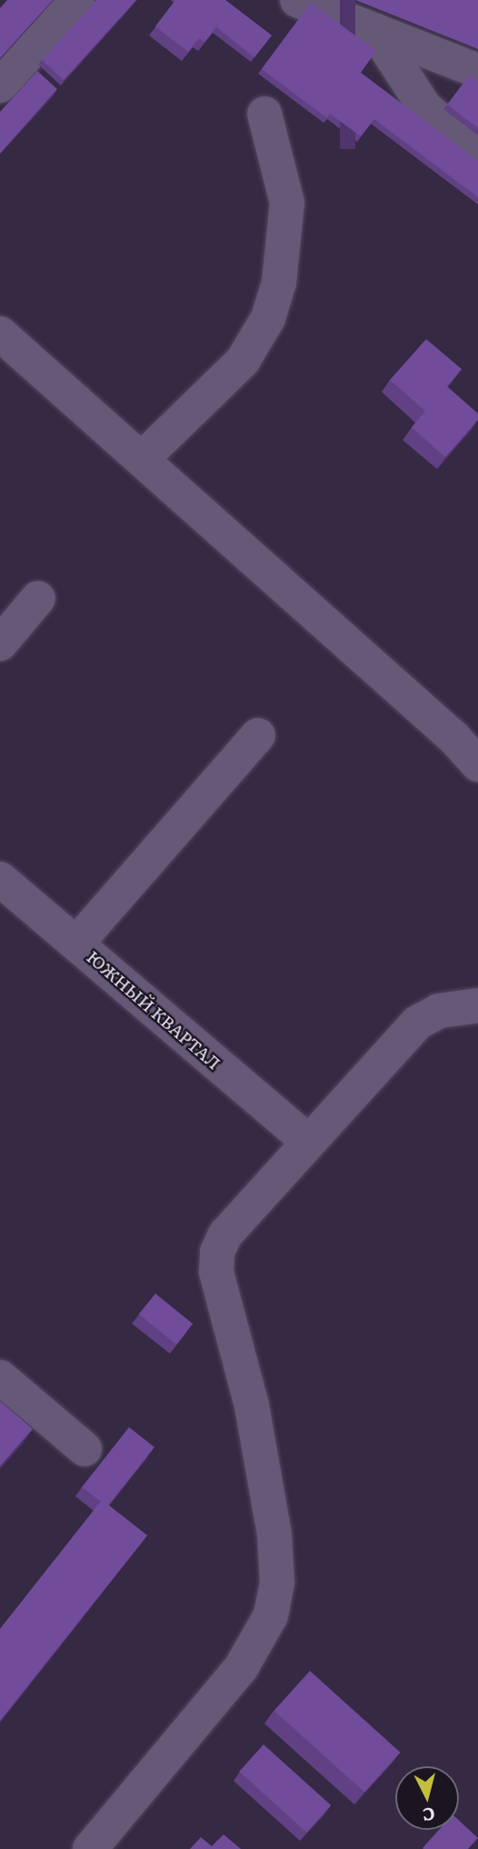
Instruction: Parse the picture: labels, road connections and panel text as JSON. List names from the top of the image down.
{
  "streets": {
    "street": ["ЮЖНЫЙ КВАРТАЛ"]
  },
  "north": "bottom"
}
